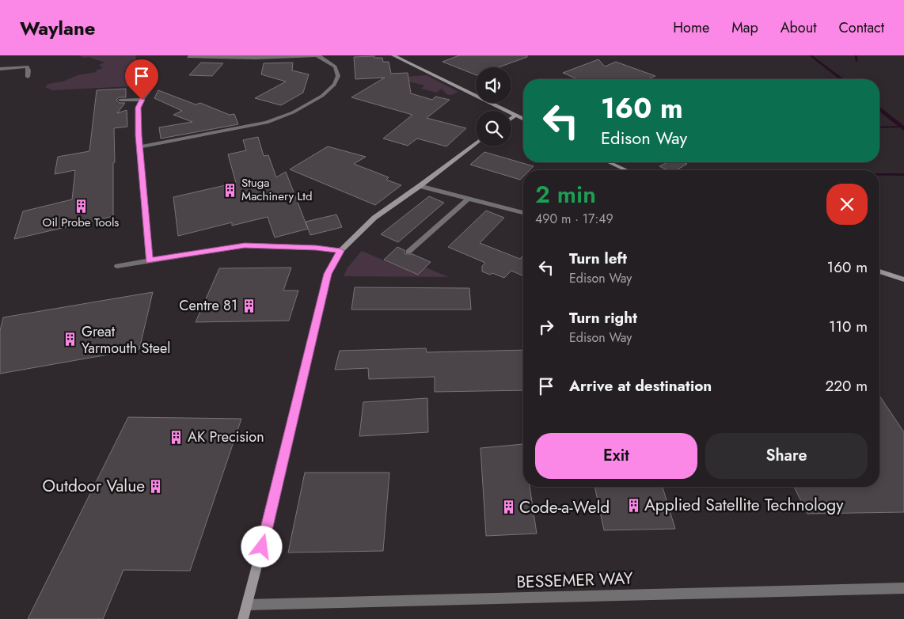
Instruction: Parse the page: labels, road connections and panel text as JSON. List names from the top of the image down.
{
  "streets": {
    "street": ["BESSEMER WAY"]
  },
  "places": {
    "building": [
      "Stuga Machinery Ltd",
      "Oil Probe Tools",
      "Centre 81",
      "Great Yarmouth Steel",
      "AK Precision",
      "Outdoor Value",
      "Applied Satellite Technology",
      "Code-a-Weld"
    ]
  },
  "page": {
    "header": "Waylane",
    "nav": [
      "Home",
      "Map",
      "About",
      "Contact"
    ],
    "turn": ["160 m", "Edison Way"],
    "heading": ["2 min", "490 m · 17:49"],
    "list": [
      {
        "name": "Turn left",
        "note": "Edison Way",
        "value": "160 m"
      },
      {
        "name": "Turn right",
        "note": "Edison Way",
        "value": "110 m"
      },
      {
        "name": "Arrive at destination",
        "value": "220 m"
      }
    ],
    "buttons": ["Exit", "Share"]
  }
}
